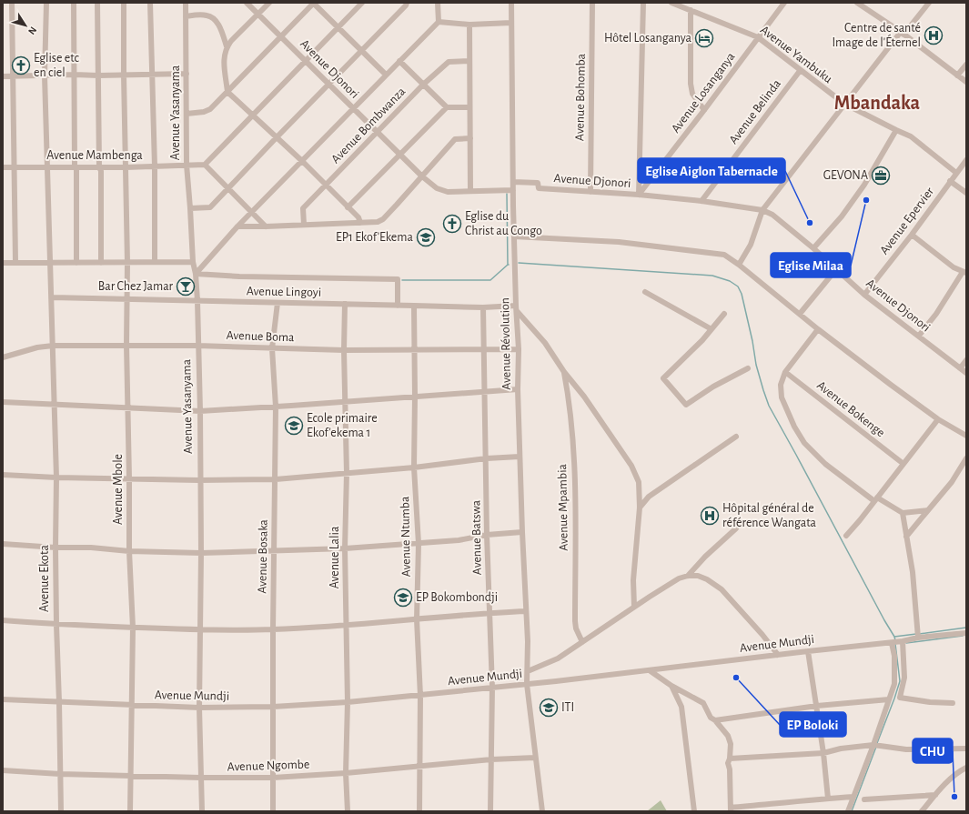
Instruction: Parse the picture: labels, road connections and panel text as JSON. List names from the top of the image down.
{
  "streets": {
    "street": [
      "Avenue Yambuku",
      "Avenue Djonori",
      "Avenue Losanganya",
      "Avenue Bohomba",
      "Avenue Belinda",
      "Avenue Yasanyama",
      "Avenue Bombwanza",
      "Avenue Mambenga",
      "Avenue Epervier",
      "Avenue Lingoyi",
      "Avenue Boma",
      "Avenue Révolution",
      "Avenue Bokenge",
      "Avenue Mbole",
      "Avenue Mpambia",
      "Avenue Ntumba",
      "Avenue Batswa",
      "Avenue Bosaka",
      "Avenue Lalia",
      "Avenue Ekota",
      "Avenue Mundji",
      "Avenue Ngombe"
    ]
  },
  "crossings": [
    ["Avenue Yambuku", "Avenue Losanganya"],
    ["Avenue Yambuku", "Avenue Belinda"],
    ["Avenue Yambuku", "Avenue Epervier"],
    ["Avenue Djonori", "Avenue Losanganya"],
    ["Avenue Djonori", "Avenue Bohomba"],
    ["Avenue Djonori", "Avenue Belinda"],
    ["Avenue Djonori", "Avenue Bombwanza"],
    ["Avenue Djonori", "Avenue Epervier"],
    ["Avenue Djonori", "Avenue Révolution"],
    ["Avenue Yasanyama", "Avenue Mambenga"],
    ["Avenue Yasanyama", "Avenue Lingoyi"],
    ["Avenue Yasanyama", "Avenue Boma"],
    ["Avenue Yasanyama", "Avenue Mundji"],
    ["Avenue Yasanyama", "Avenue Ngombe"],
    ["Avenue Mambenga", "Avenue Mbole"],
    ["Avenue Mambenga", "Avenue Ekota"],
    ["Avenue Lingoyi", "Avenue Révolution"],
    ["Avenue Lingoyi", "Avenue Mbole"],
    ["Avenue Lingoyi", "Avenue Ntumba"],
    ["Avenue Lingoyi", "Avenue Batswa"],
    ["Avenue Lingoyi", "Avenue Bosaka"],
    ["Avenue Lingoyi", "Avenue Lalia"],
    ["Avenue Lingoyi", "Avenue Ekota"],
    ["Avenue Boma", "Avenue Révolution"],
    ["Avenue Boma", "Avenue Mbole"],
    ["Avenue Boma", "Avenue Ntumba"],
    ["Avenue Boma", "Avenue Batswa"],
    ["Avenue Boma", "Avenue Bosaka"],
    ["Avenue Boma", "Avenue Lalia"],
    ["Avenue Boma", "Avenue Ekota"],
    ["Avenue Révolution", "Avenue Mundji"],
    ["Avenue Révolution", "Avenue Ngombe"],
    ["Avenue Mbole", "Avenue Mundji"],
    ["Avenue Mbole", "Avenue Ngombe"],
    ["Avenue Ntumba", "Avenue Mundji"],
    ["Avenue Ntumba", "Avenue Ngombe"],
    ["Avenue Batswa", "Avenue Mundji"],
    ["Avenue Batswa", "Avenue Ngombe"],
    ["Avenue Bosaka", "Avenue Mundji"],
    ["Avenue Bosaka", "Avenue Ngombe"],
    ["Avenue Lalia", "Avenue Mundji"],
    ["Avenue Lalia", "Avenue Ngombe"],
    ["Avenue Ekota", "Avenue Mundji"],
    ["Avenue Ekota", "Avenue Ngombe"]
  ],
  "districts": ["Mbandaka"],
  "places": {
    "hospital": ["Centre de santé Image de l'Éternel", "Hôpital général de référence Wangata"],
    "hotel": ["Hôtel Losanganya"],
    "church": ["Eglise etc en ciel", "Eglise du Christ au Congo"],
    "office": ["GEVONA"],
    "other": [
      "Eglise Milaa",
      "Eglise Aiglon Tabernacle",
      "EP Boloki",
      "CHU"
    ],
    "school or university": [
      "EP1 Ekof'Ekema",
      "Ecole primaire Ekof'ekema 1",
      "EP Bokombondji",
      "ITI"
    ],
    "bar": ["Bar Chez Jamar"]
  },
  "north": "bottom right"
}
